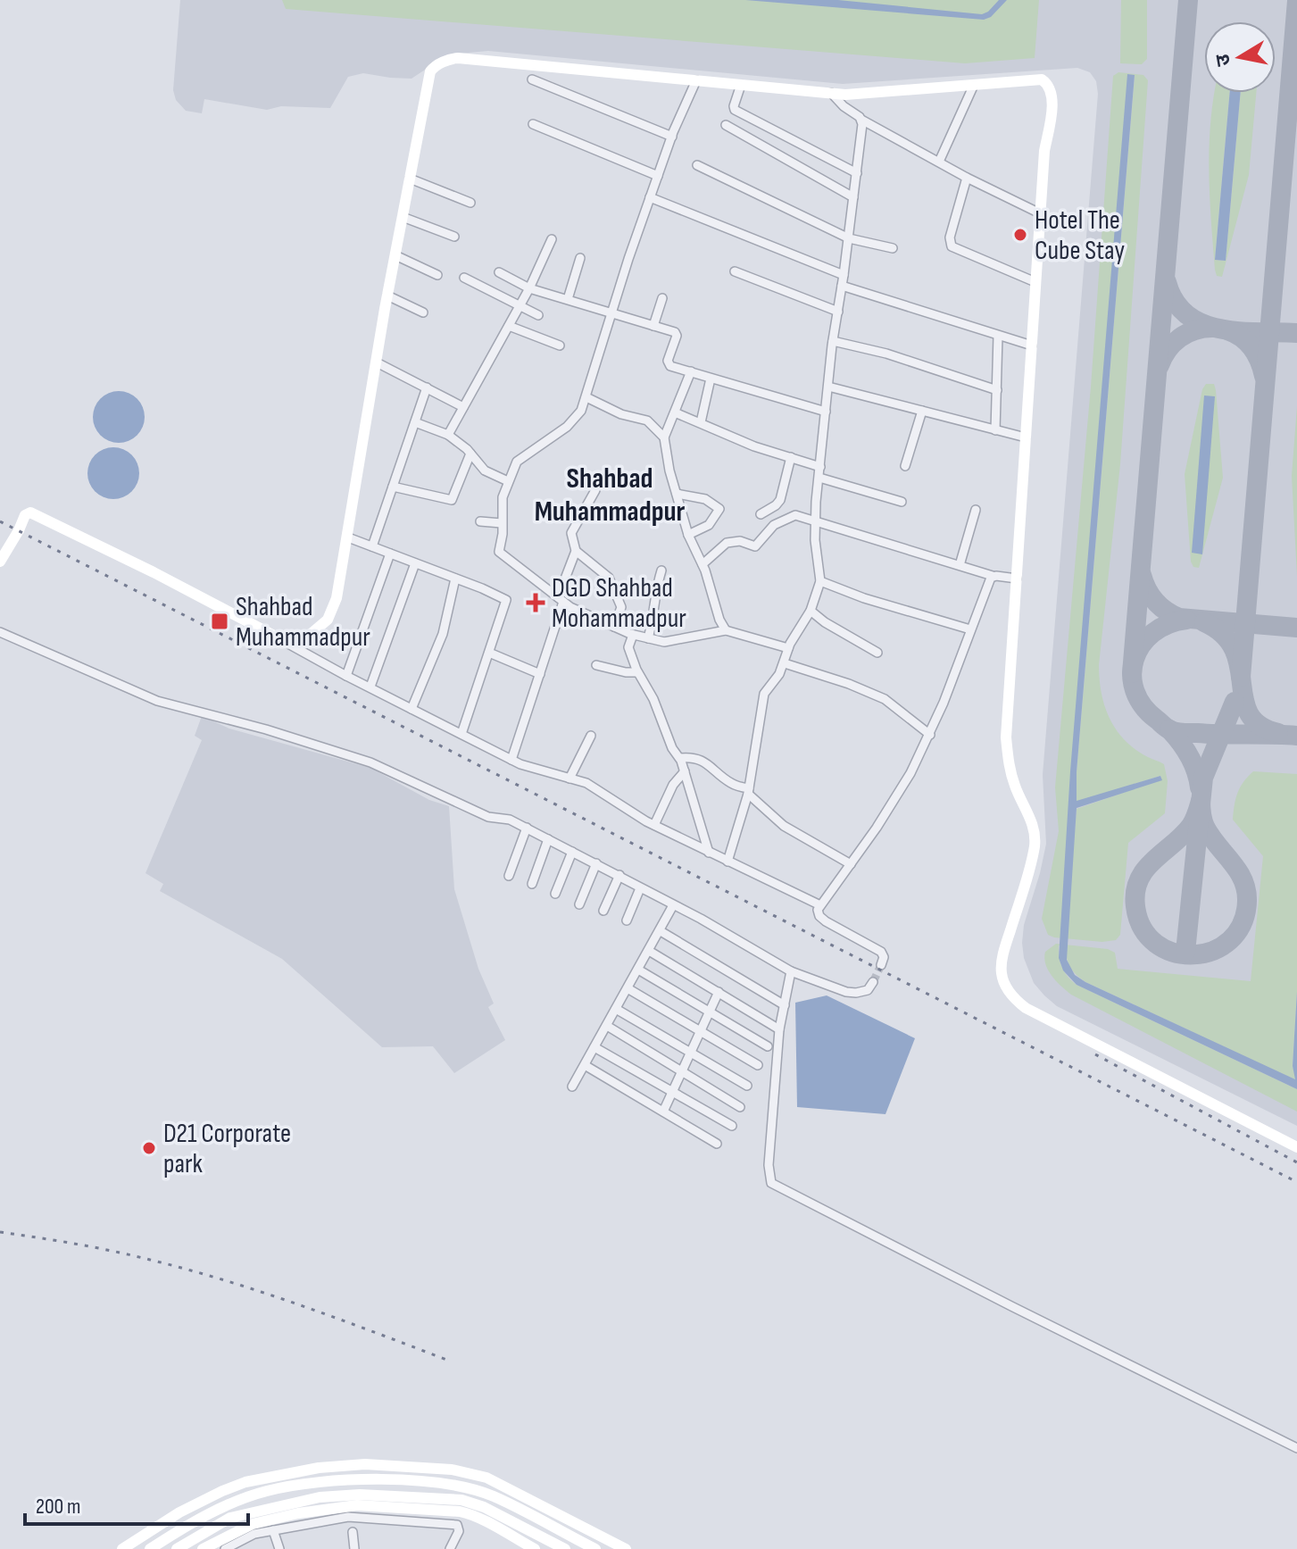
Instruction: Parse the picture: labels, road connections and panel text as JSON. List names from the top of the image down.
{
  "districts": ["Shahbad Muhammadpur"],
  "places": {
    "other": ["Hotel The Cube Stay", "D21 Corporate park"],
    "health": ["DGD Shahbad Mohammadpur"],
    "transit": ["Shahbad Muhammadpur"]
  },
  "scale_bar": "200 m",
  "north": "left"
}
